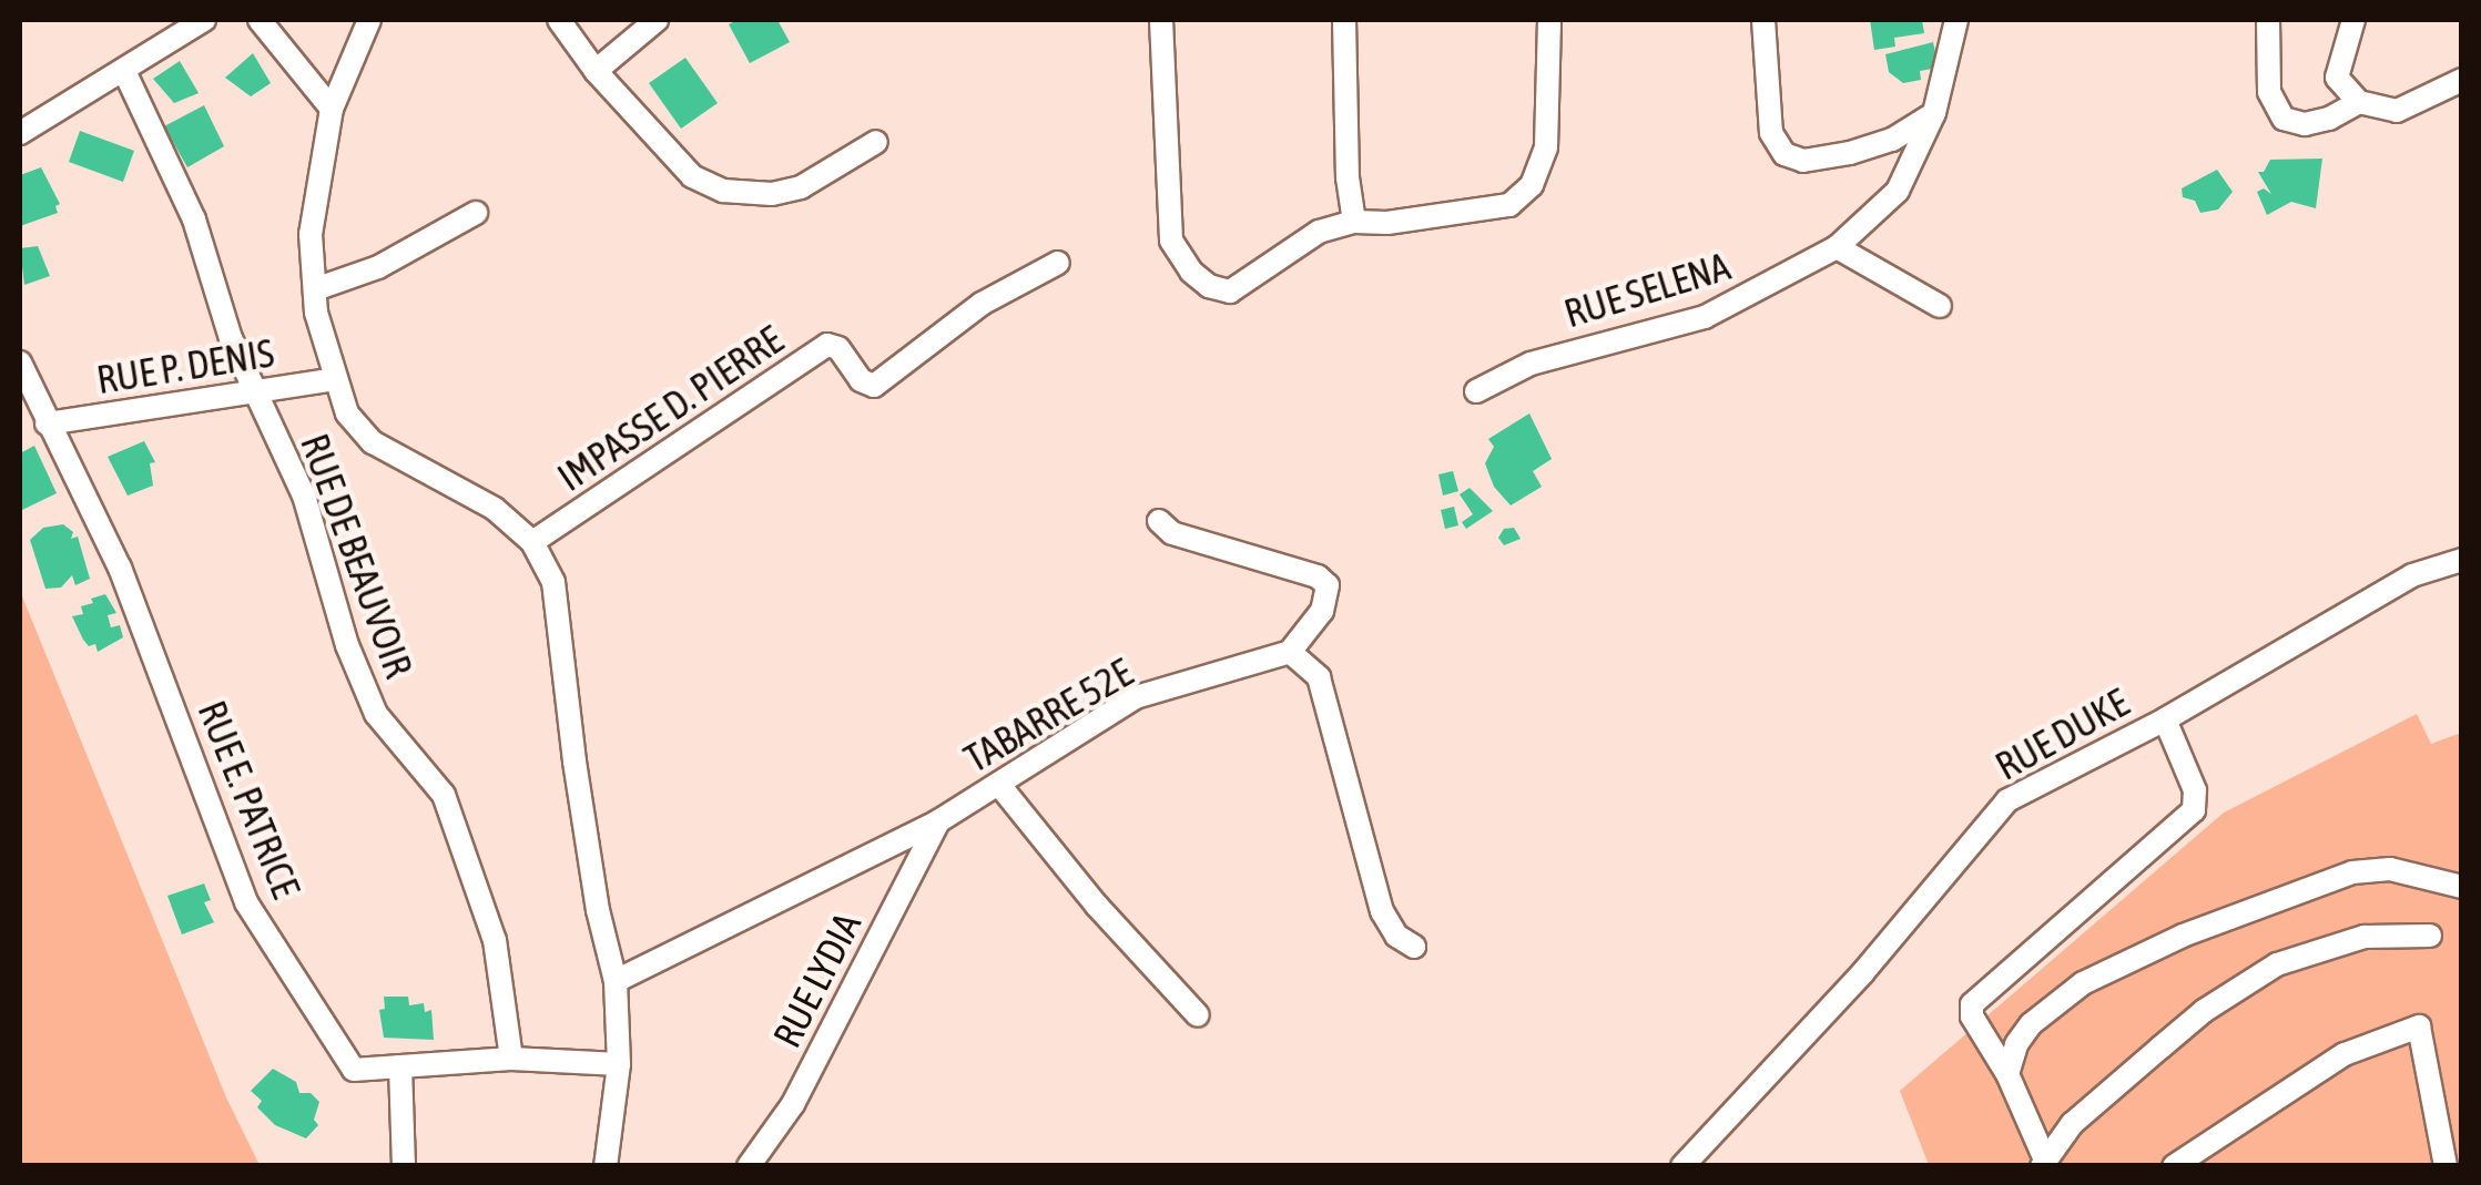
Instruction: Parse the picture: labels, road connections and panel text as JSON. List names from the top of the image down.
{
  "streets": {
    "street": [
      "RUE SELENA",
      "RUE P. DENIS",
      "IMPASSE D. PIERRE",
      "RUE DE BEAUVOIR",
      "TABARRE 52E",
      "RUE DUKE",
      "RUE E. PATRICE",
      "RUE LYDIA"
    ]
  },
  "crossings": [
    ["RUE P. DENIS", "RUE DE BEAUVOIR"],
    ["RUE P. DENIS", "RUE E. PATRICE"],
    ["RUE DE BEAUVOIR", "RUE E. PATRICE"],
    ["TABARRE 52E", "RUE LYDIA"]
  ]
}
